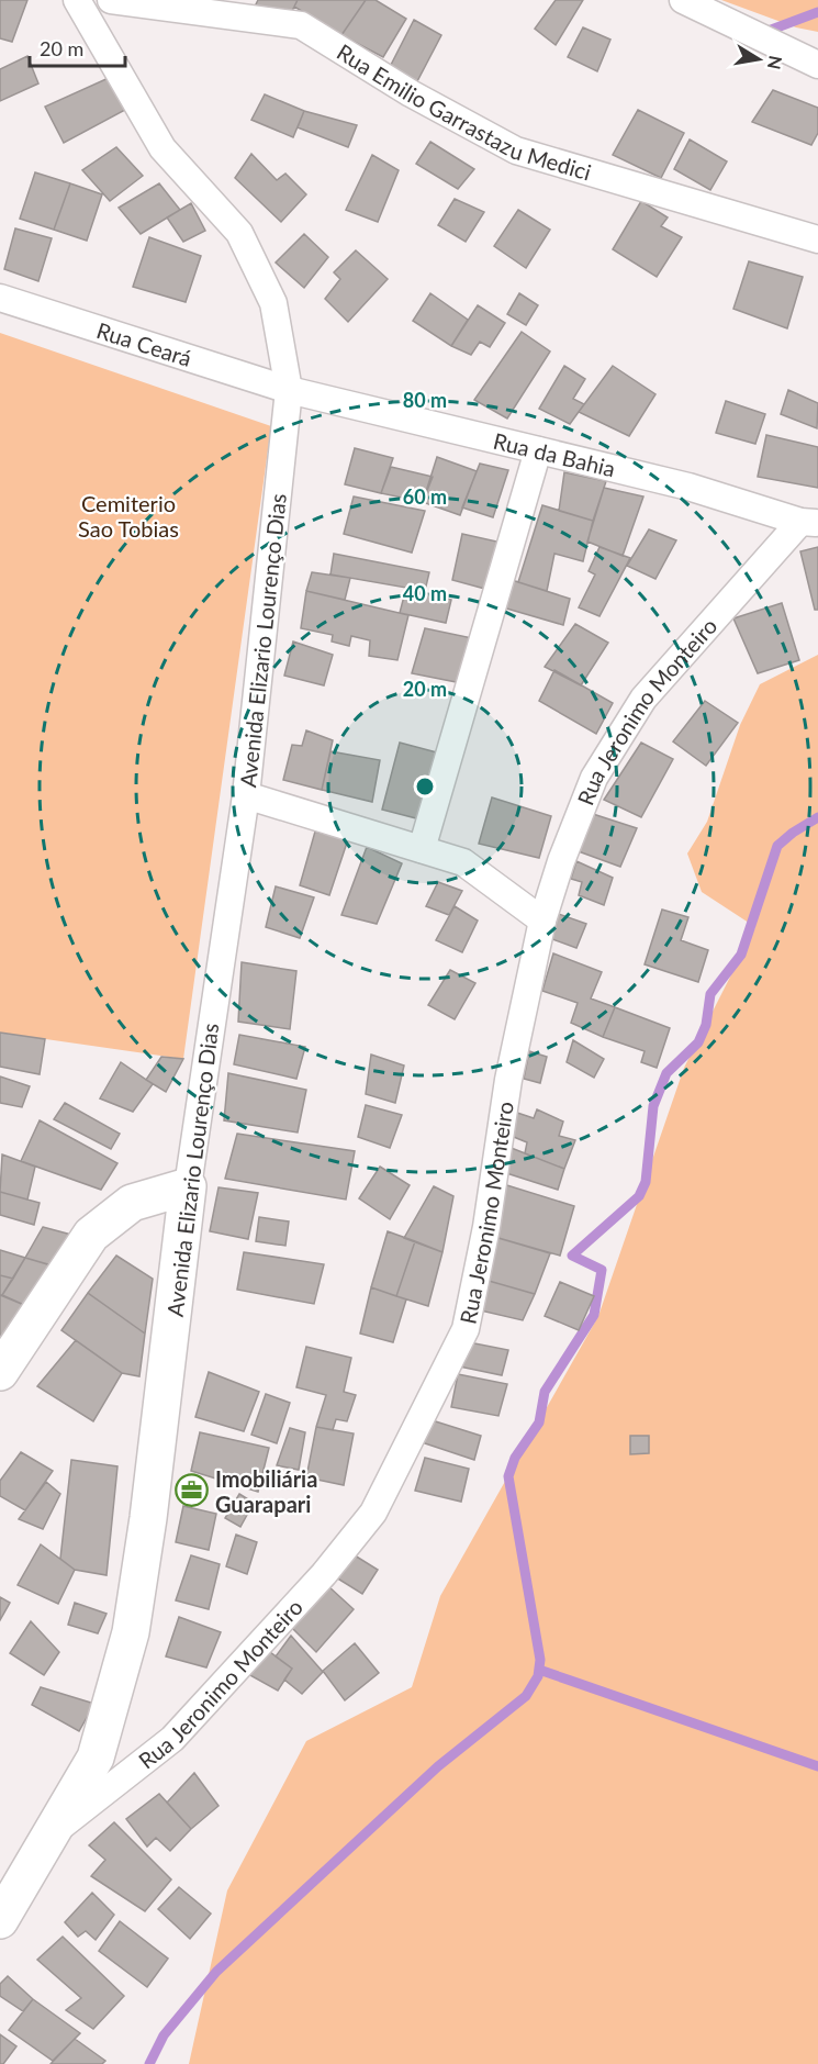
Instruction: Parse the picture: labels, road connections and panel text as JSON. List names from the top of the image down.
{
  "streets": {
    "street": [
      "Rua Emilio Garrastazu Medici",
      "Rua Ceará",
      "Rua da Bahia",
      "Avenida Elizario Lourenço Dias",
      "Rua Jeronimo Monteiro"
    ]
  },
  "crossings": [
    ["Rua Ceará", "Rua da Bahia"],
    ["Rua Ceará", "Avenida Elizario Lourenço Dias"],
    ["Rua da Bahia", "Avenida Elizario Lourenço Dias"],
    ["Rua da Bahia", "Rua Jeronimo Monteiro"],
    ["Avenida Elizario Lourenço Dias", "Rua Jeronimo Monteiro"]
  ],
  "parks": ["Cemiterio Sao Tobias"],
  "places": {
    "office": ["Imobiliária Guarapari"]
  },
  "scale_bar": "20 m",
  "north": "right",
  "rings": [
    "80 m",
    "60 m",
    "40 m",
    "20 m"
  ]
}
